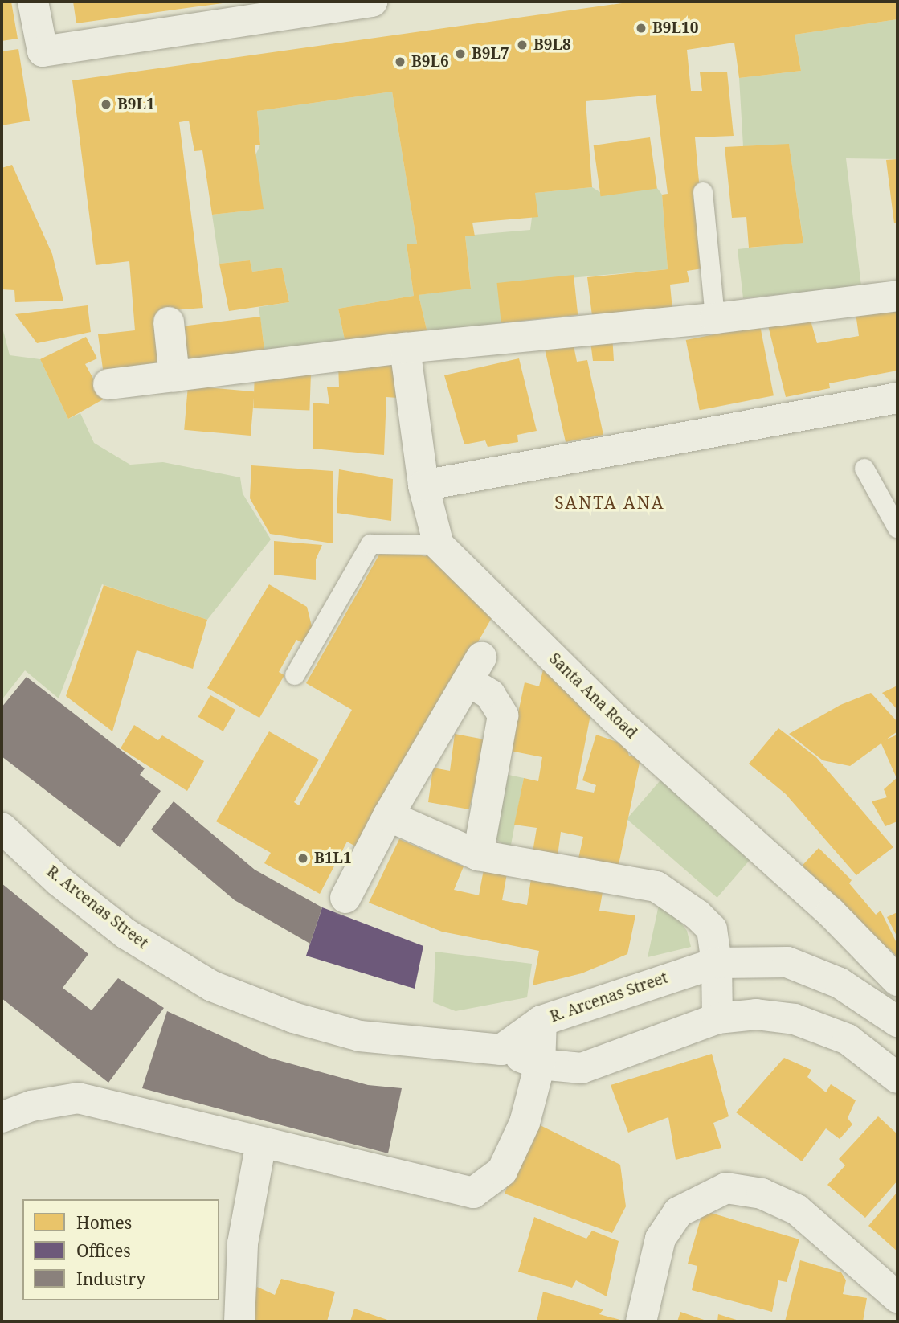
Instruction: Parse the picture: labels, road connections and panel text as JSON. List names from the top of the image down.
{
  "streets": {
    "street": ["Santa Ana Road", "R. Arcenas Street"]
  },
  "districts": ["SANTA ANA"],
  "places": [
    "B9L10",
    "B9L8",
    "B9L7",
    "B9L6",
    "B9L1",
    "B1L1"
  ],
  "legend": ["Homes", "Offices", "Industry"]
}
